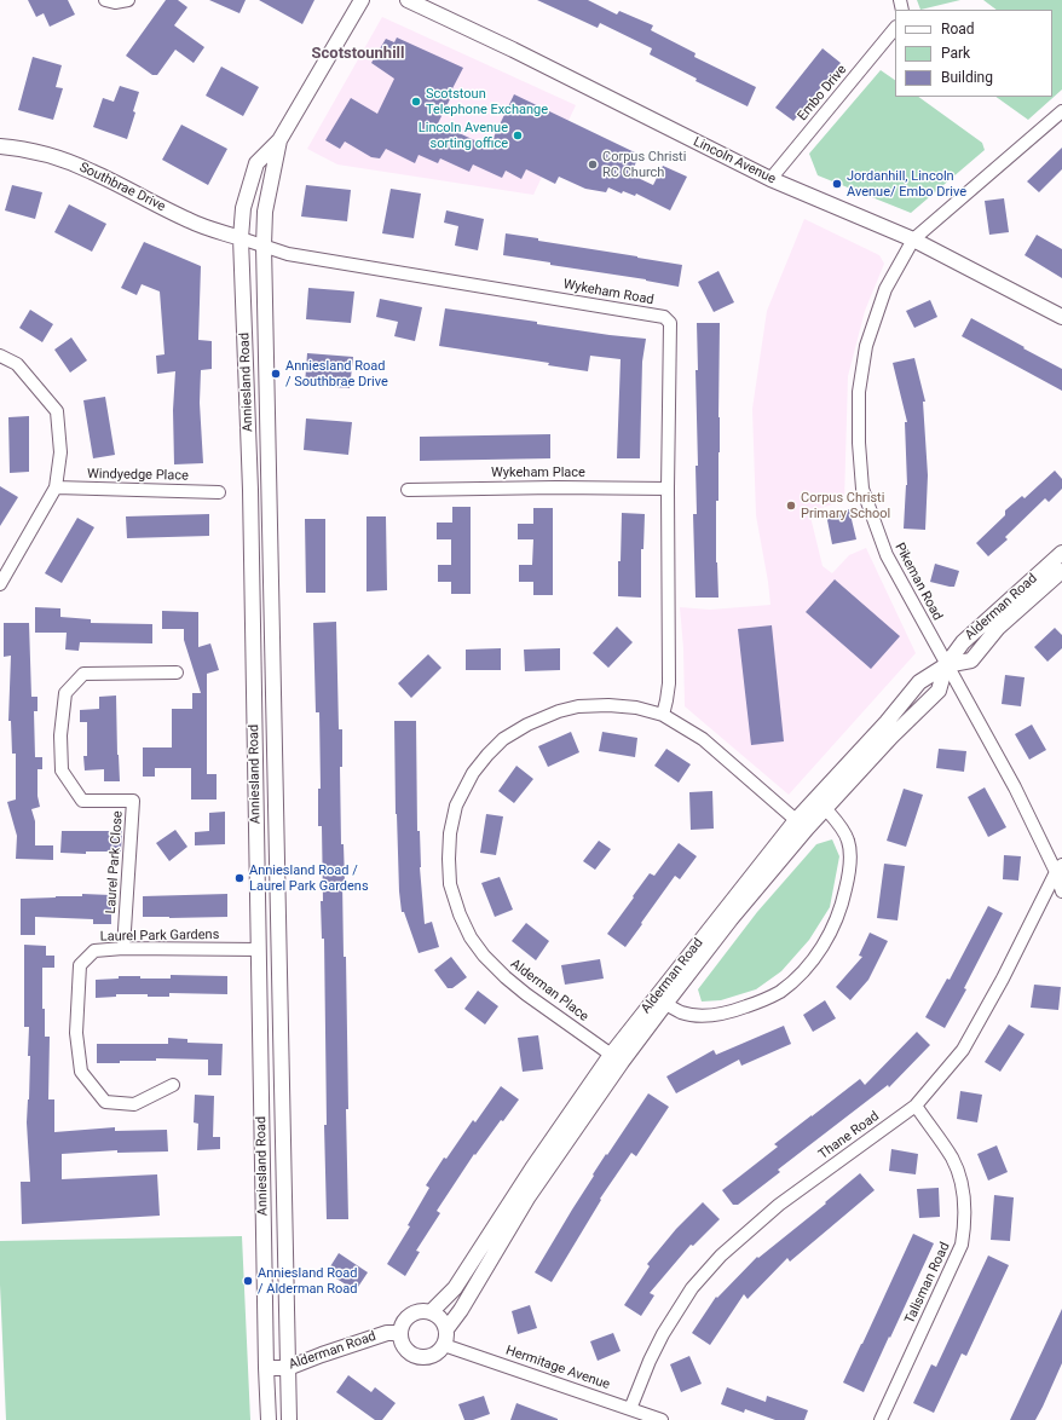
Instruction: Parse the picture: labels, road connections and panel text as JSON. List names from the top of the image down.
{
  "streets": {
    "street": [
      "Embo Drive",
      "Lincoln Avenue",
      "Southbrae Drive",
      "Wykeham Road",
      "Anniesland Road",
      "Wykeham Place",
      "Windyedge Place",
      "Pikeman Road",
      "Alderman Road",
      "Laurel Park Close",
      "Laurel Park Gardens",
      "Alderman Place",
      "Thane Road",
      "Talisman Road",
      "Hermitage Avenue"
    ]
  },
  "crossings": [
    ["Embo Drive", "Lincoln Avenue"],
    ["Lincoln Avenue", "Pikeman Road"],
    ["Southbrae Drive", "Wykeham Road"],
    ["Southbrae Drive", "Anniesland Road"],
    ["Wykeham Road", "Anniesland Road"],
    ["Wykeham Road", "Wykeham Place"],
    ["Wykeham Road", "Alderman Place"],
    ["Anniesland Road", "Alderman Road"],
    ["Anniesland Road", "Laurel Park Gardens"],
    ["Pikeman Road", "Alderman Road"],
    ["Pikeman Road", "Thane Road"],
    ["Alderman Road", "Alderman Place"],
    ["Alderman Road", "Hermitage Avenue"],
    ["Laurel Park Close", "Laurel Park Gardens"],
    ["Thane Road", "Talisman Road"],
    ["Thane Road", "Hermitage Avenue"]
  ],
  "districts": ["Scotstounhill"],
  "places": [
    "Scotstoun Telephone Exchange",
    "Lincoln Avenue sorting office",
    "Corpus Christi RC Church",
    "Jordanhill, Lincoln Avenue/ Embo Drive",
    "Anniesland Road / Southbrae Drive",
    "Corpus Christi Primary School",
    "Anniesland Road / Laurel Park Gardens",
    "Anniesland Road / Alderman Road"
  ],
  "legend": ["Road", "Park", "Building"]
}
